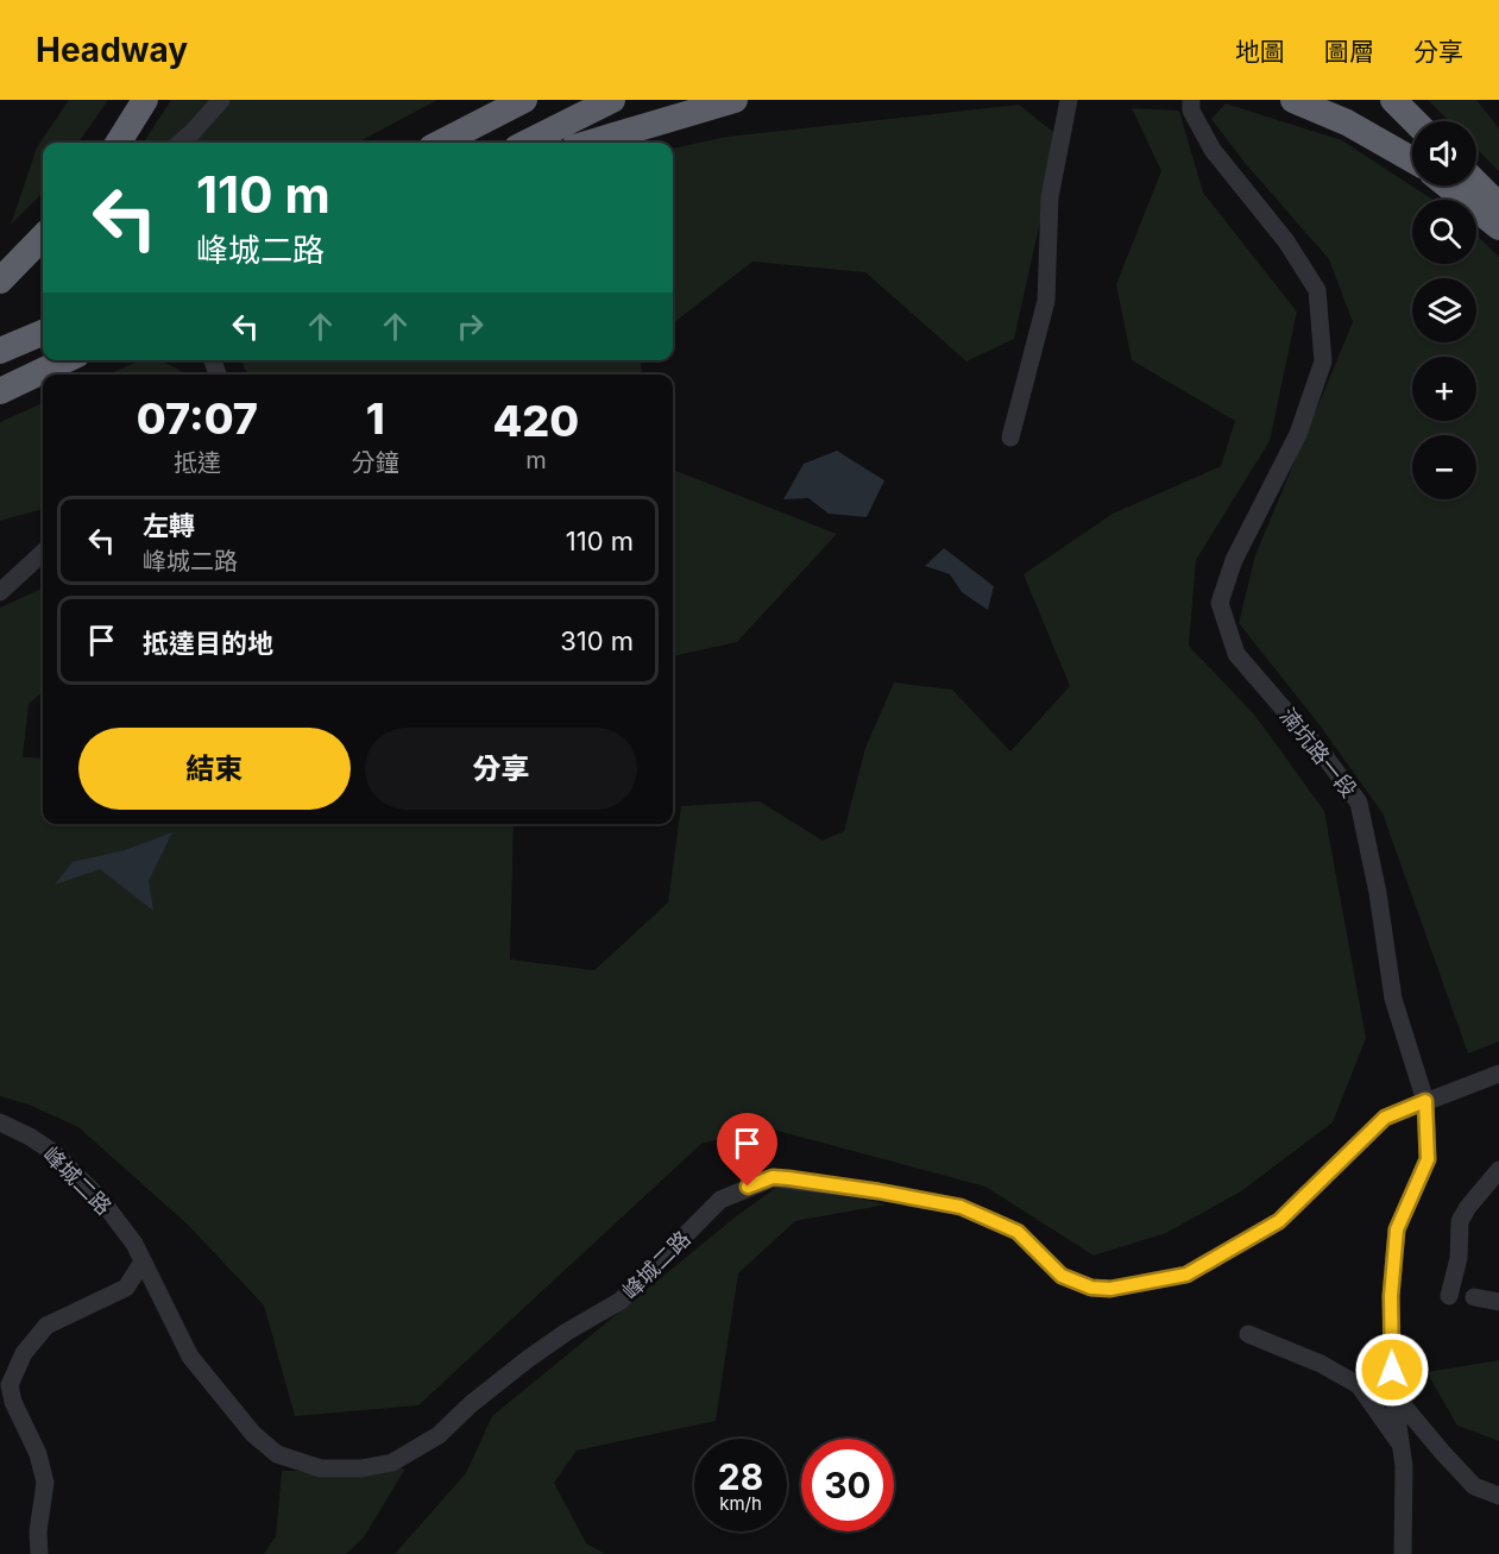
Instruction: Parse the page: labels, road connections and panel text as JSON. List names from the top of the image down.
{
  "streets": {
    "street": ["湳坑路一段", "峰城二路"]
  },
  "crossings": [
    ["湳坑路一段", "峰城二路"]
  ],
  "page": {
    "header": "Headway",
    "nav": ["地圖", "圖層", "分享"],
    "map_buttons": ["+", "−"],
    "turn": ["110 m", "峰城二路"],
    "eta": [
      "07:07",
      "抵達",
      "1",
      "分鐘",
      "420",
      "m"
    ],
    "list": [
      {
        "name": "左轉",
        "note": "峰城二路",
        "value": "110 m"
      },
      {
        "name": "抵達目的地",
        "value": "310 m"
      }
    ],
    "buttons": ["結束", "分享"],
    "speed": "28 km/h",
    "limit": "30"
  }
}
